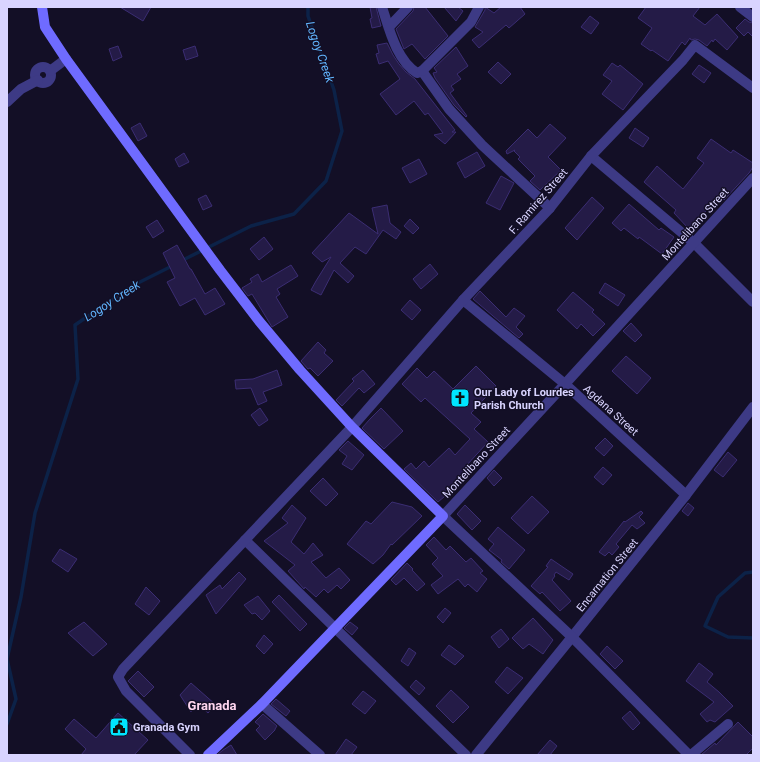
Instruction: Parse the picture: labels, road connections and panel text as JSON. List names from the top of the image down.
{
  "streets": {
    "main road": ["Montelibano Street"],
    "street": ["F. Ramirez Street", "Agdana Street", "Encarnation Street"]
  },
  "crossings": [
    ["F. Ramirez Street", "Agdana Street"],
    ["Montelibano Street", "Agdana Street"],
    ["Agdana Street", "Encarnation Street"]
  ],
  "districts": ["Granada"],
  "water": ["Logoy Creek"],
  "places": {
    "church": ["Our Lady of Lourdes Parish Church"],
    "public building": ["Granada Gym"]
  }
}
